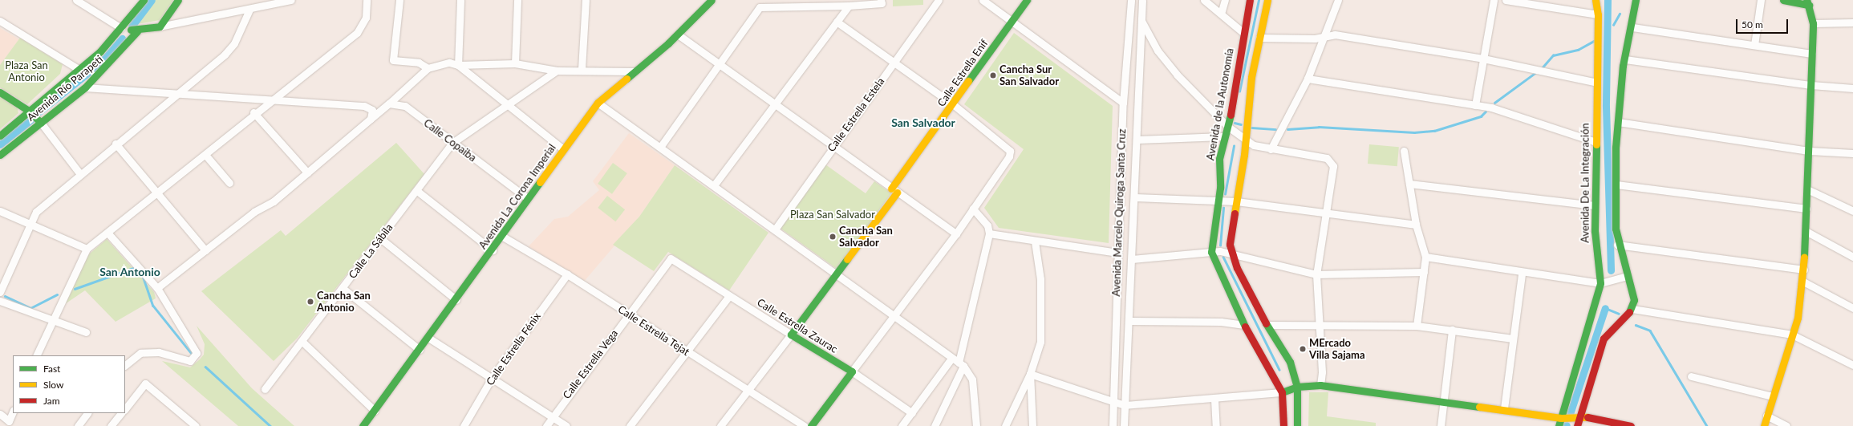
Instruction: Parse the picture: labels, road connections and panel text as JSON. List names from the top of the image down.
{
  "streets": {
    "street": [
      "Calle Estrella Enif",
      "Avenida Río Parapeti",
      "Avenida de la Autonomía",
      "Calle Estrella Estela",
      "Calle Copaiba",
      "Avenida De La Integración",
      "Avenida La Corona Imperial",
      "Avenida Marcelo Quiroga Santa Cruz",
      "Calle La Sábila",
      "Calle Estrella Zaurac",
      "Calle Estrella Tejat",
      "Calle Estrella Fénix",
      "Calle Estrella Vega"
    ]
  },
  "crossings": [
    ["Calle Estrella Enif", "Calle Estrella Zaurac"],
    ["Calle Copaiba", "Avenida La Corona Imperial"],
    ["Calle Copaiba", "Calle La Sábila"],
    ["Avenida La Corona Imperial", "Calle Estrella Tejat"],
    ["Calle Estrella Zaurac", "Calle Estrella Vega"],
    ["Calle Estrella Tejat", "Calle Estrella Fénix"],
    ["Calle Estrella Tejat", "Calle Estrella Vega"]
  ],
  "districts": ["San Salvador", "San Antonio"],
  "parks": ["Plaza San Antonio", "Plaza San Salvador"],
  "places": [
    "Cancha Sur San Salvador",
    "Cancha San Salvador",
    "Cancha San Antonio",
    "MErcado Villa Sajama"
  ],
  "legend": ["Fast", "Slow", "Jam"],
  "scale_bar": "50 m"
}
